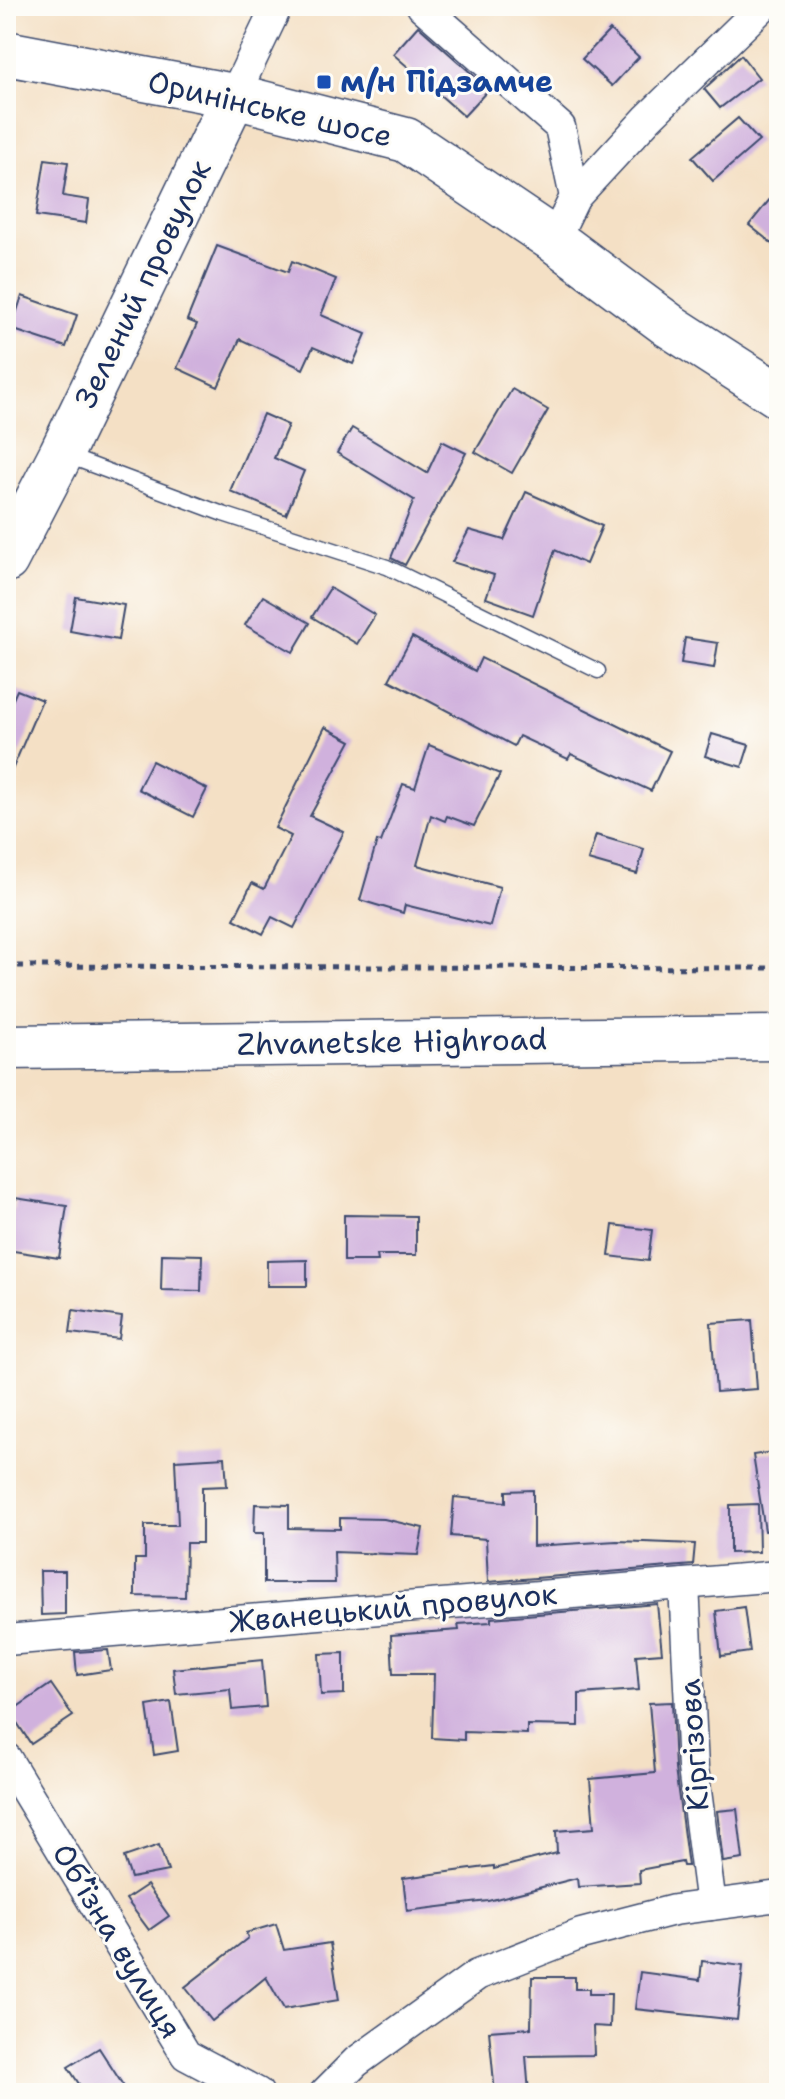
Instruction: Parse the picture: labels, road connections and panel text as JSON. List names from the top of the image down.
{
  "streets": {
    "main road": ["Оринінське шосе", "Зелений провулок", "Zhvanetske Highroad"],
    "street": ["Жванецький провулок", "Кіргізова", "Обʼїзна вулиця"]
  },
  "crossings": [
    ["Оринінське шосе", "Зелений провулок"],
    ["Жванецький провулок", "Кіргізова"]
  ],
  "places": {
    "transit": ["м/н Підзамче"]
  }
}
